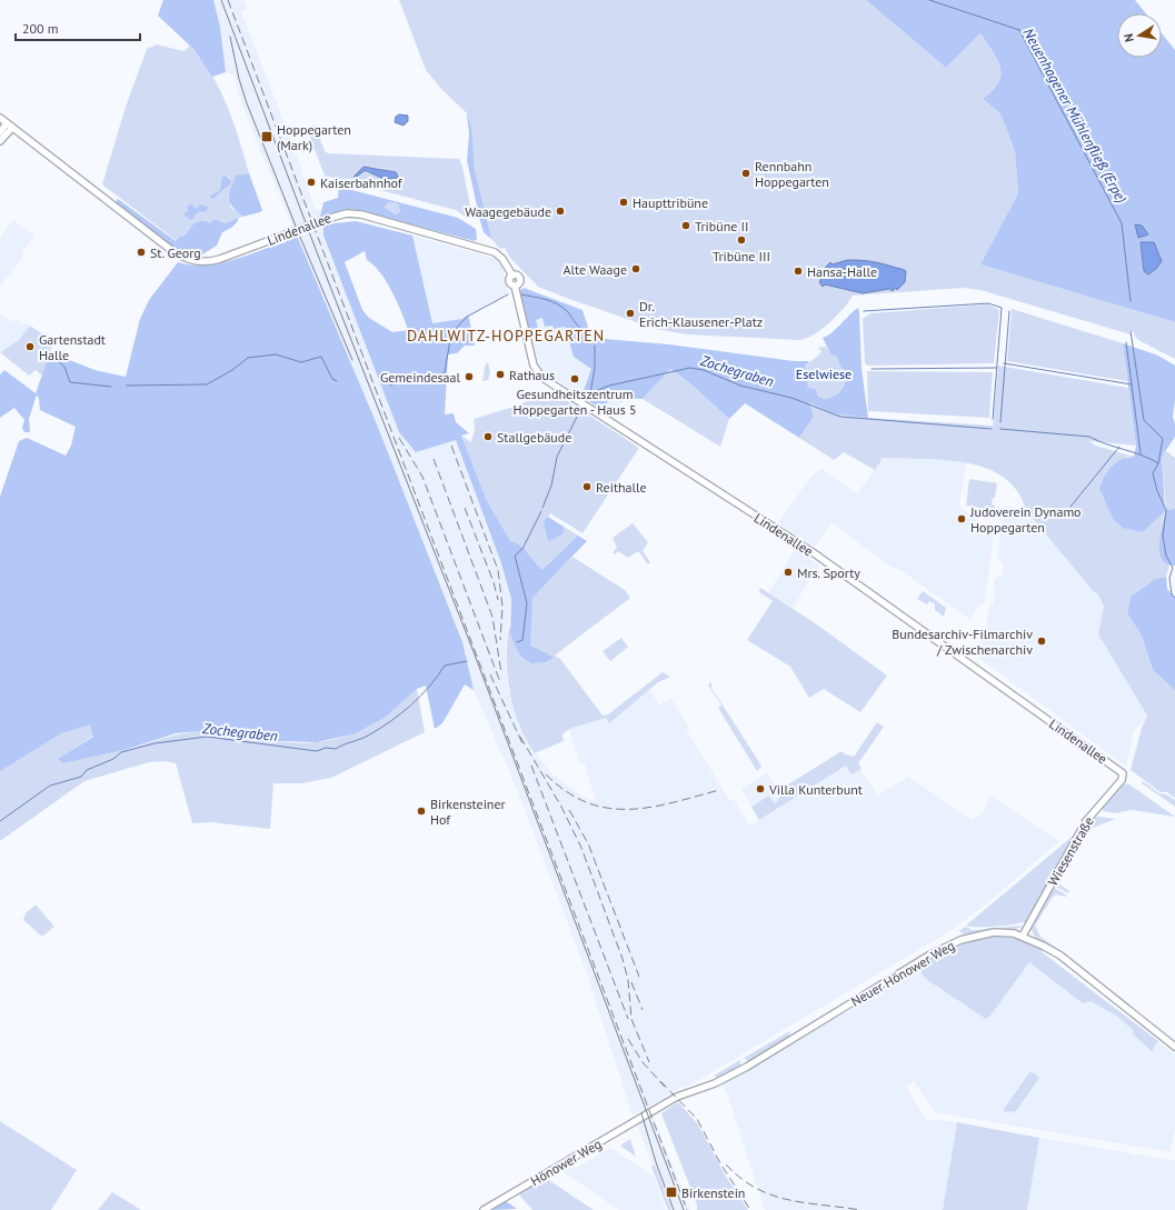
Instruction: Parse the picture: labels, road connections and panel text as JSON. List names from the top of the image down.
{
  "streets": {
    "street": [
      "Lindenallee",
      "Wiesenstraße",
      "Neuer Hönower Weg",
      "Hönower Weg"
    ]
  },
  "crossings": [
    ["Lindenallee", "Wiesenstraße"],
    ["Wiesenstraße", "Neuer Hönower Weg"],
    ["Neuer Hönower Weg", "Hönower Weg"]
  ],
  "districts": ["DAHLWITZ-HOPPEGARTEN"],
  "water": ["Neuenhagener Mühlenfließ (Erpe)", "Zochegraben"],
  "parks": ["Eselwiese"],
  "places": {
    "transit": ["Hoppegarten (Mark)", "Birkenstein"],
    "other": [
      "Rennbahn Hoppegarten",
      "Kaiserbahnhof",
      "Haupttribüne",
      "Waagegebäude",
      "Tribüne II",
      "Tribüne III",
      "St. Georg",
      "Alte Waage",
      "Hansa-Halle",
      "Dr. Erich-Klausener-Platz",
      "Gartenstadt Halle",
      "Rathaus",
      "Gemeindesaal",
      "Gesundheitszentrum Hoppegarten - Haus 5",
      "Stallgebäude",
      "Reithalle",
      "Judoverein Dynamo Hoppegarten",
      "Mrs. Sporty",
      "Bundesarchiv-Filmarchiv / Zwischenarchiv",
      "Villa Kunterbunt",
      "Birkensteiner Hof"
    ]
  },
  "scale_bar": "200 m",
  "north": "left"
}
